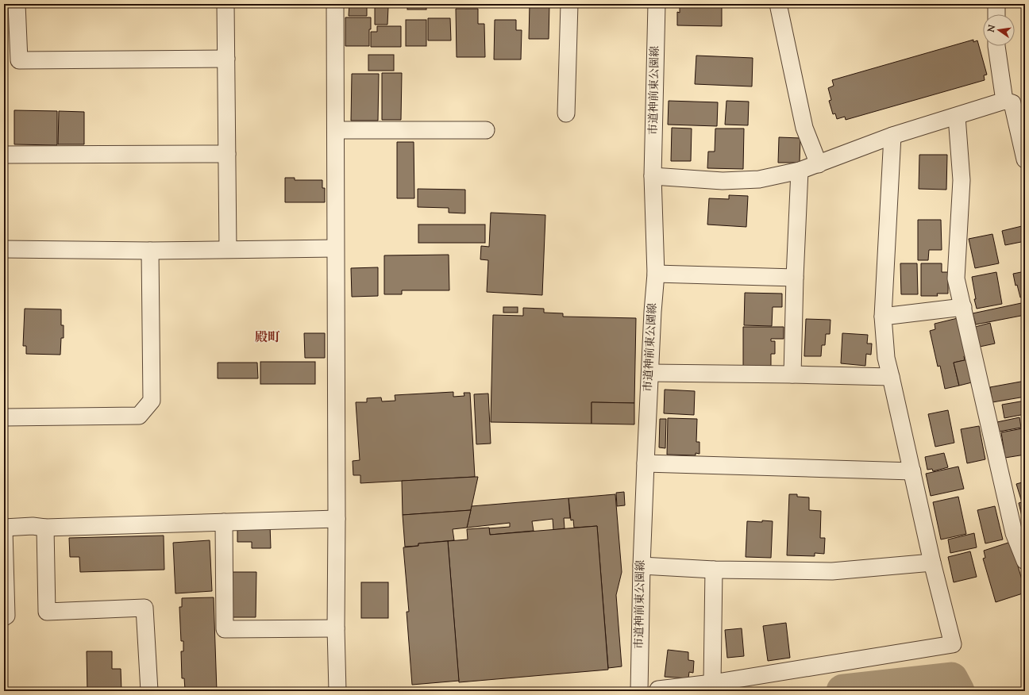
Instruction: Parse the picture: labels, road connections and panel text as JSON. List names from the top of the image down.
{
  "streets": {
    "street": ["市道神前東公園線"]
  },
  "districts": ["殿町"],
  "north": "left"
}
